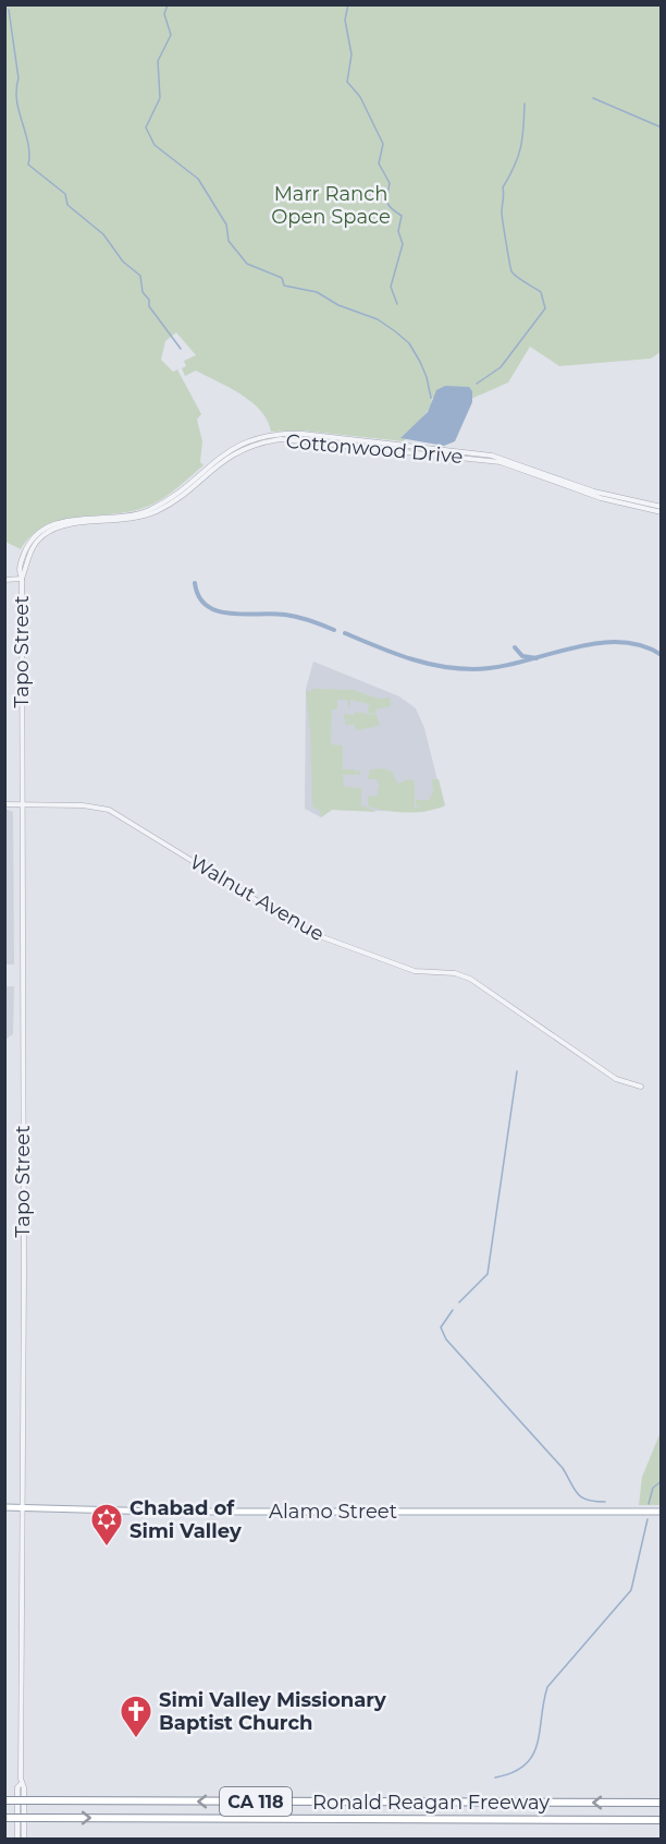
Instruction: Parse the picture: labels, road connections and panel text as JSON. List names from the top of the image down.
{
  "streets": {
    "highway": ["CA 118", "Ronald Reagan Freeway"],
    "main road": ["Alamo Street"],
    "street": ["Cottonwood Drive", "Tapo Street", "Walnut Avenue"]
  },
  "crossings": [
    ["Cottonwood Drive", "Tapo Street"],
    ["Tapo Street", "Walnut Avenue"],
    ["Tapo Street", "Alamo Street"]
  ],
  "parks": ["Marr Ranch Open Space"],
  "places": {
    "synagogue": ["Chabad of Simi Valley"],
    "church": ["Simi Valley Missionary Baptist Church"]
  }
}
